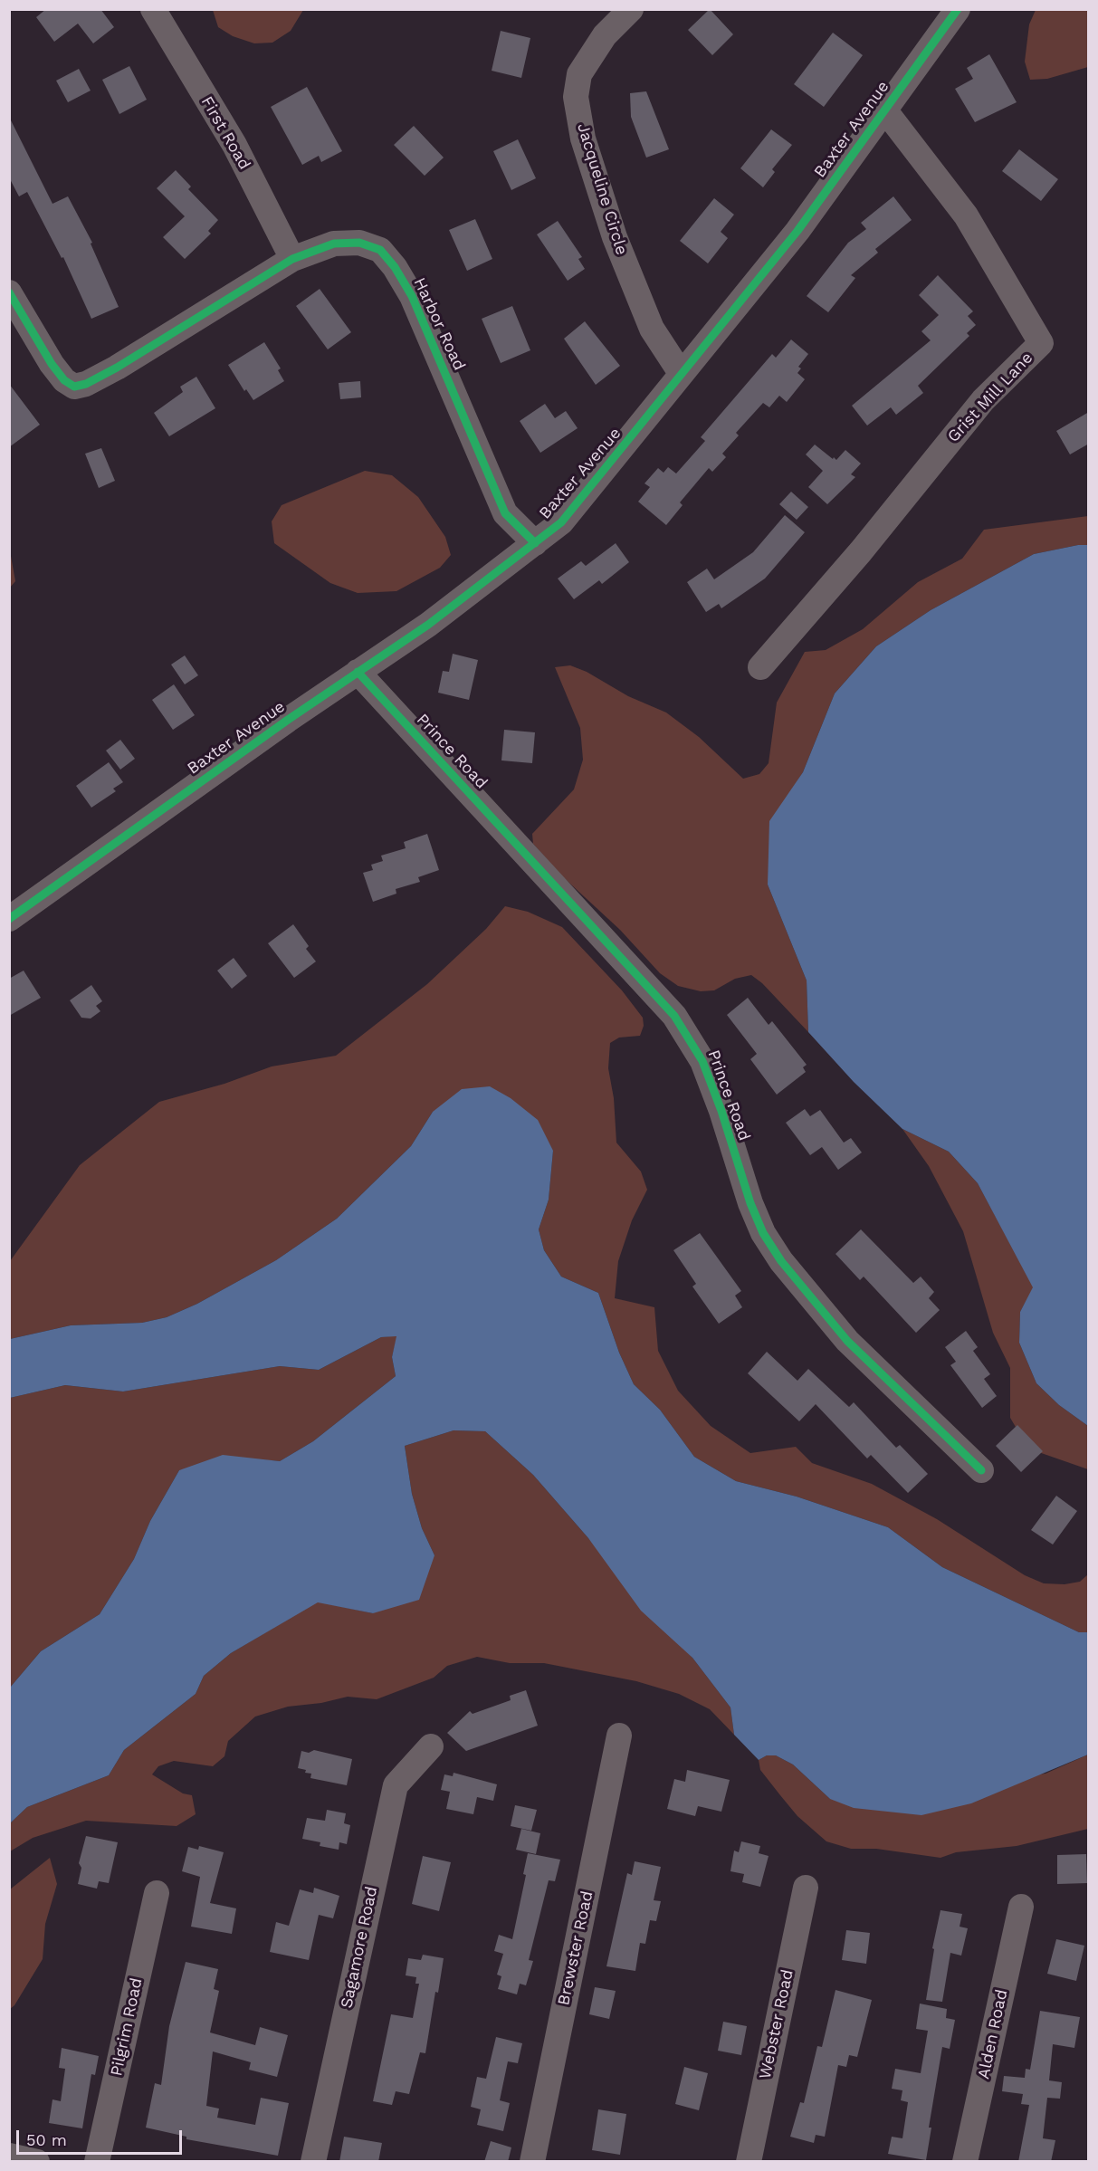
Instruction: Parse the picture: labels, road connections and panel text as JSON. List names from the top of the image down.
{
  "streets": {
    "street": [
      "Baxter Avenue",
      "First Road",
      "Jacqueline Circle",
      "Harbor Road",
      "Grist Mill Lane",
      "Prince Road",
      "Sagamore Road",
      "Brewster Road",
      "Webster Road",
      "Pilgrim Road",
      "Alden Road"
    ]
  },
  "crossings": [
    ["Baxter Avenue", "Jacqueline Circle"],
    ["Baxter Avenue", "Harbor Road"],
    ["Baxter Avenue", "Grist Mill Lane"],
    ["Baxter Avenue", "Prince Road"],
    ["First Road", "Harbor Road"]
  ],
  "scale_bar": "50 m"
}
